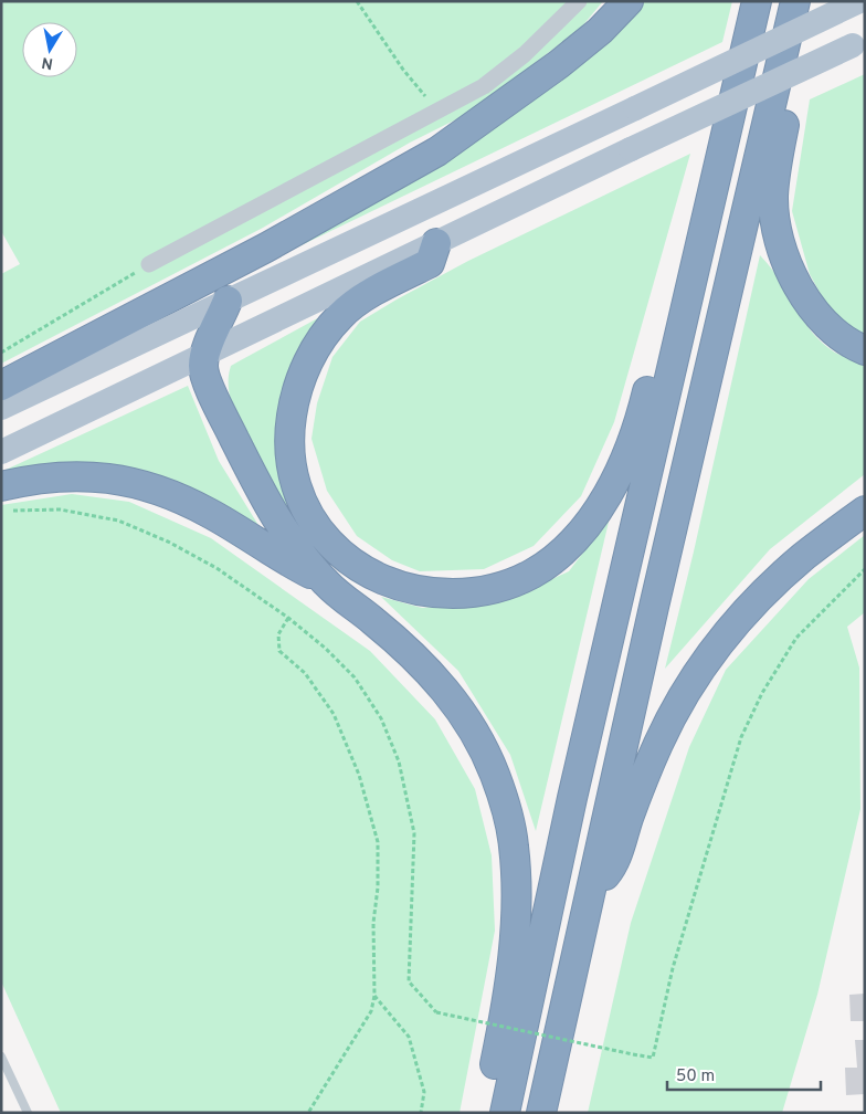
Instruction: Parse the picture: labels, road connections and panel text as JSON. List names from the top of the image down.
{
  "scale_bar": "50 m",
  "north": "bottom"
}
